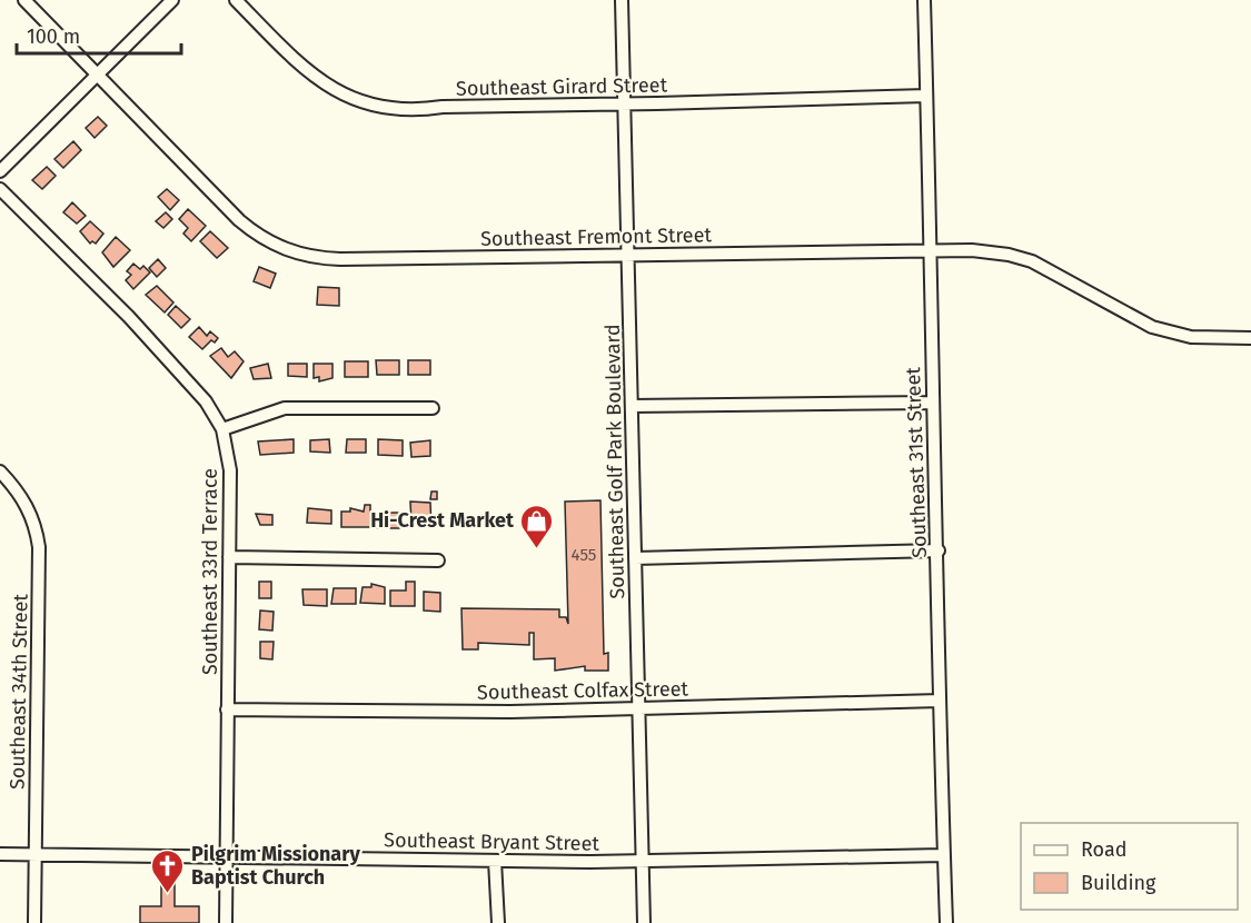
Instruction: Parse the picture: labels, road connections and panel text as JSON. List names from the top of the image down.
{
  "streets": {
    "street": [
      "Southeast Girard Street",
      "Southeast Fremont Street",
      "Southeast Golf Park Boulevard",
      "Southeast 31st Street",
      "Southeast 33rd Terrace",
      "Southeast Colfax Street",
      "Southeast 34th Street",
      "Southeast Bryant Street"
    ]
  },
  "crossings": [
    ["Southeast Girard Street", "Southeast Golf Park Boulevard"],
    ["Southeast Girard Street", "Southeast 31st Street"],
    ["Southeast Fremont Street", "Southeast Golf Park Boulevard"],
    ["Southeast Fremont Street", "Southeast 31st Street"],
    ["Southeast Golf Park Boulevard", "Southeast Colfax Street"],
    ["Southeast Golf Park Boulevard", "Southeast Bryant Street"],
    ["Southeast 31st Street", "Southeast Colfax Street"],
    ["Southeast 31st Street", "Southeast Bryant Street"],
    ["Southeast 33rd Terrace", "Southeast Colfax Street"],
    ["Southeast 33rd Terrace", "Southeast Bryant Street"],
    ["Southeast 34th Street", "Southeast Bryant Street"]
  ],
  "places": {
    "shop": ["Hi-Crest Market"],
    "church": ["Pilgrim Missionary Baptist Church"]
  },
  "house_numbers": ["455"],
  "legend": ["Road", "Building"],
  "scale_bar": "100 m"
}
